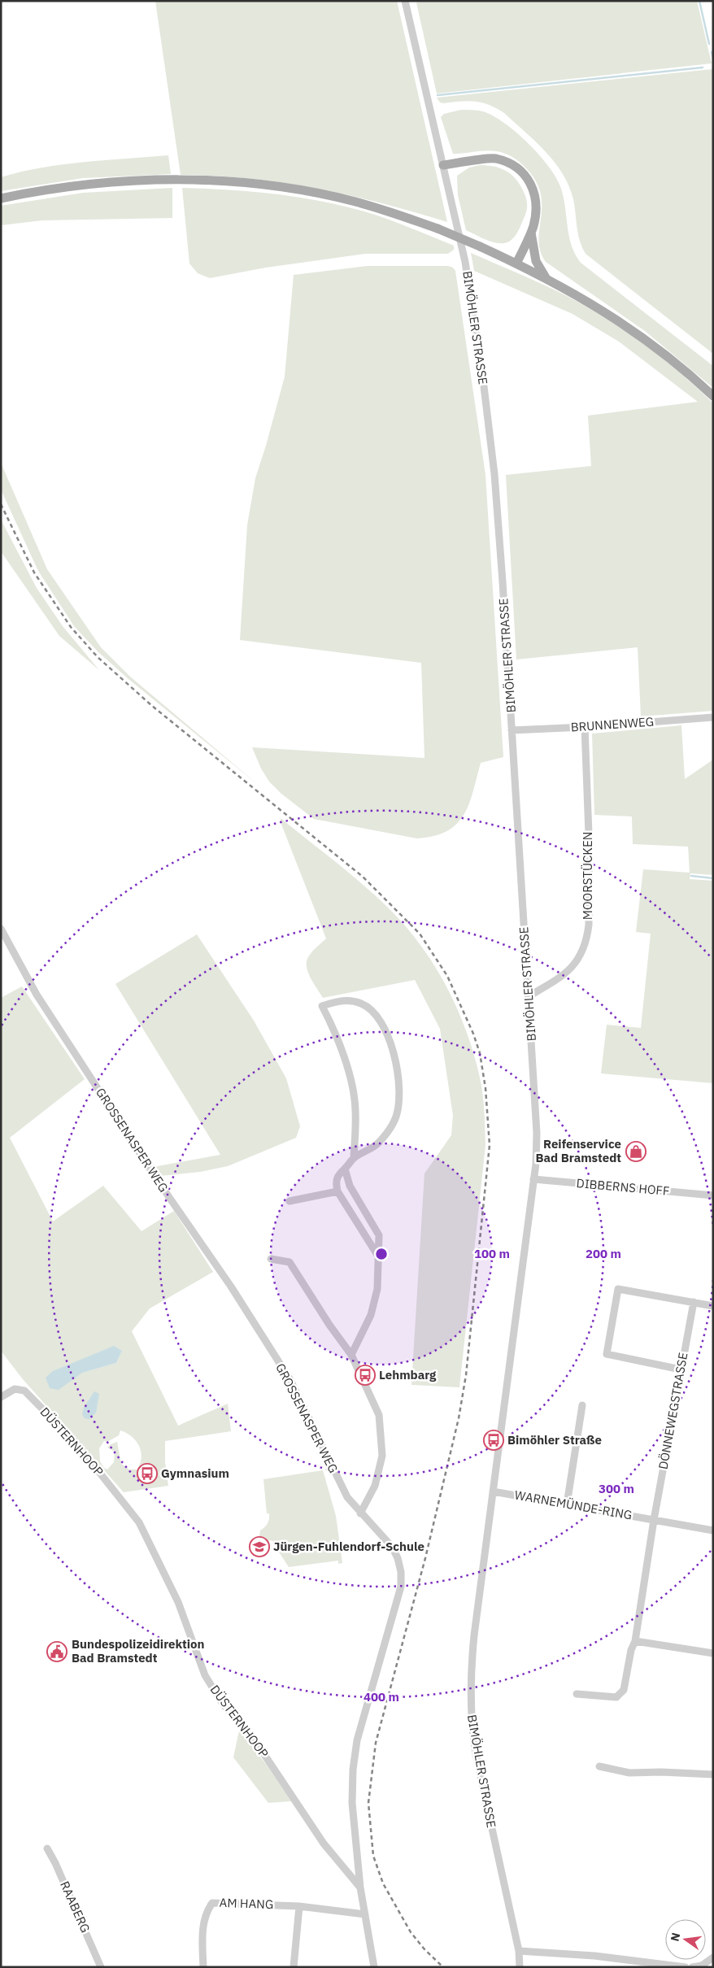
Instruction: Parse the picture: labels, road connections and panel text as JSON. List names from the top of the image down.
{
  "streets": {
    "street": [
      "BIMÖHLER STRASSE",
      "BRUNNENWEG",
      "MOORSTÜCKEN",
      "GROSSENASPER WEG",
      "DIBBERNS HOFF",
      "DÖNNEWEGSTRASSE",
      "DÜSTERNHOOP",
      "WARNEMÜNDE-RING",
      "AM HANG",
      "RAABERG"
    ]
  },
  "crossings": [
    ["BIMÖHLER STRASSE", "BRUNNENWEG"],
    ["BIMÖHLER STRASSE", "MOORSTÜCKEN"],
    ["BIMÖHLER STRASSE", "DIBBERNS HOFF"],
    ["BIMÖHLER STRASSE", "WARNEMÜNDE-RING"],
    ["BRUNNENWEG", "MOORSTÜCKEN"],
    ["GROSSENASPER WEG", "DÜSTERNHOOP"],
    ["DÖNNEWEGSTRASSE", "WARNEMÜNDE-RING"],
    ["DÜSTERNHOOP", "AM HANG"]
  ],
  "places": {
    "shop": ["Reifenservice Bad Bramstedt"],
    "bus stop": ["Lehmbarg", "Bimöhler Straße", "Gymnasium"],
    "school or university": ["Jürgen-Fuhlendorf-Schule"],
    "public building": ["Bundespolizeidirektion Bad Bramstedt"]
  },
  "north": "left",
  "rings": [
    "100 m",
    "200 m",
    "300 m",
    "400 m"
  ]
}
